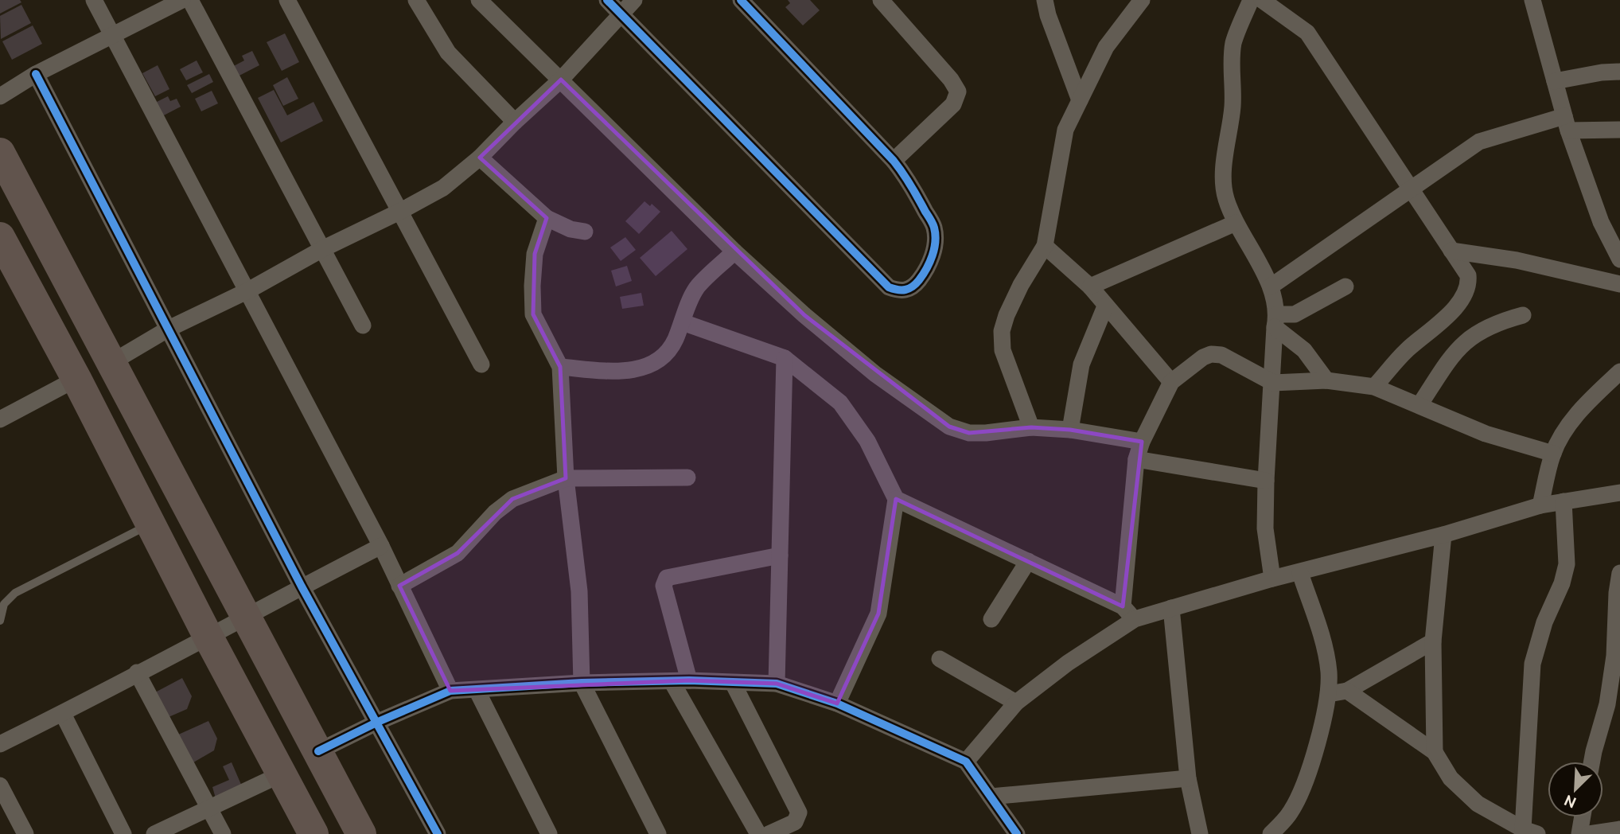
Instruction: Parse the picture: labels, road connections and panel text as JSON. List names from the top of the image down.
{
  "north": "bottom left"
}
